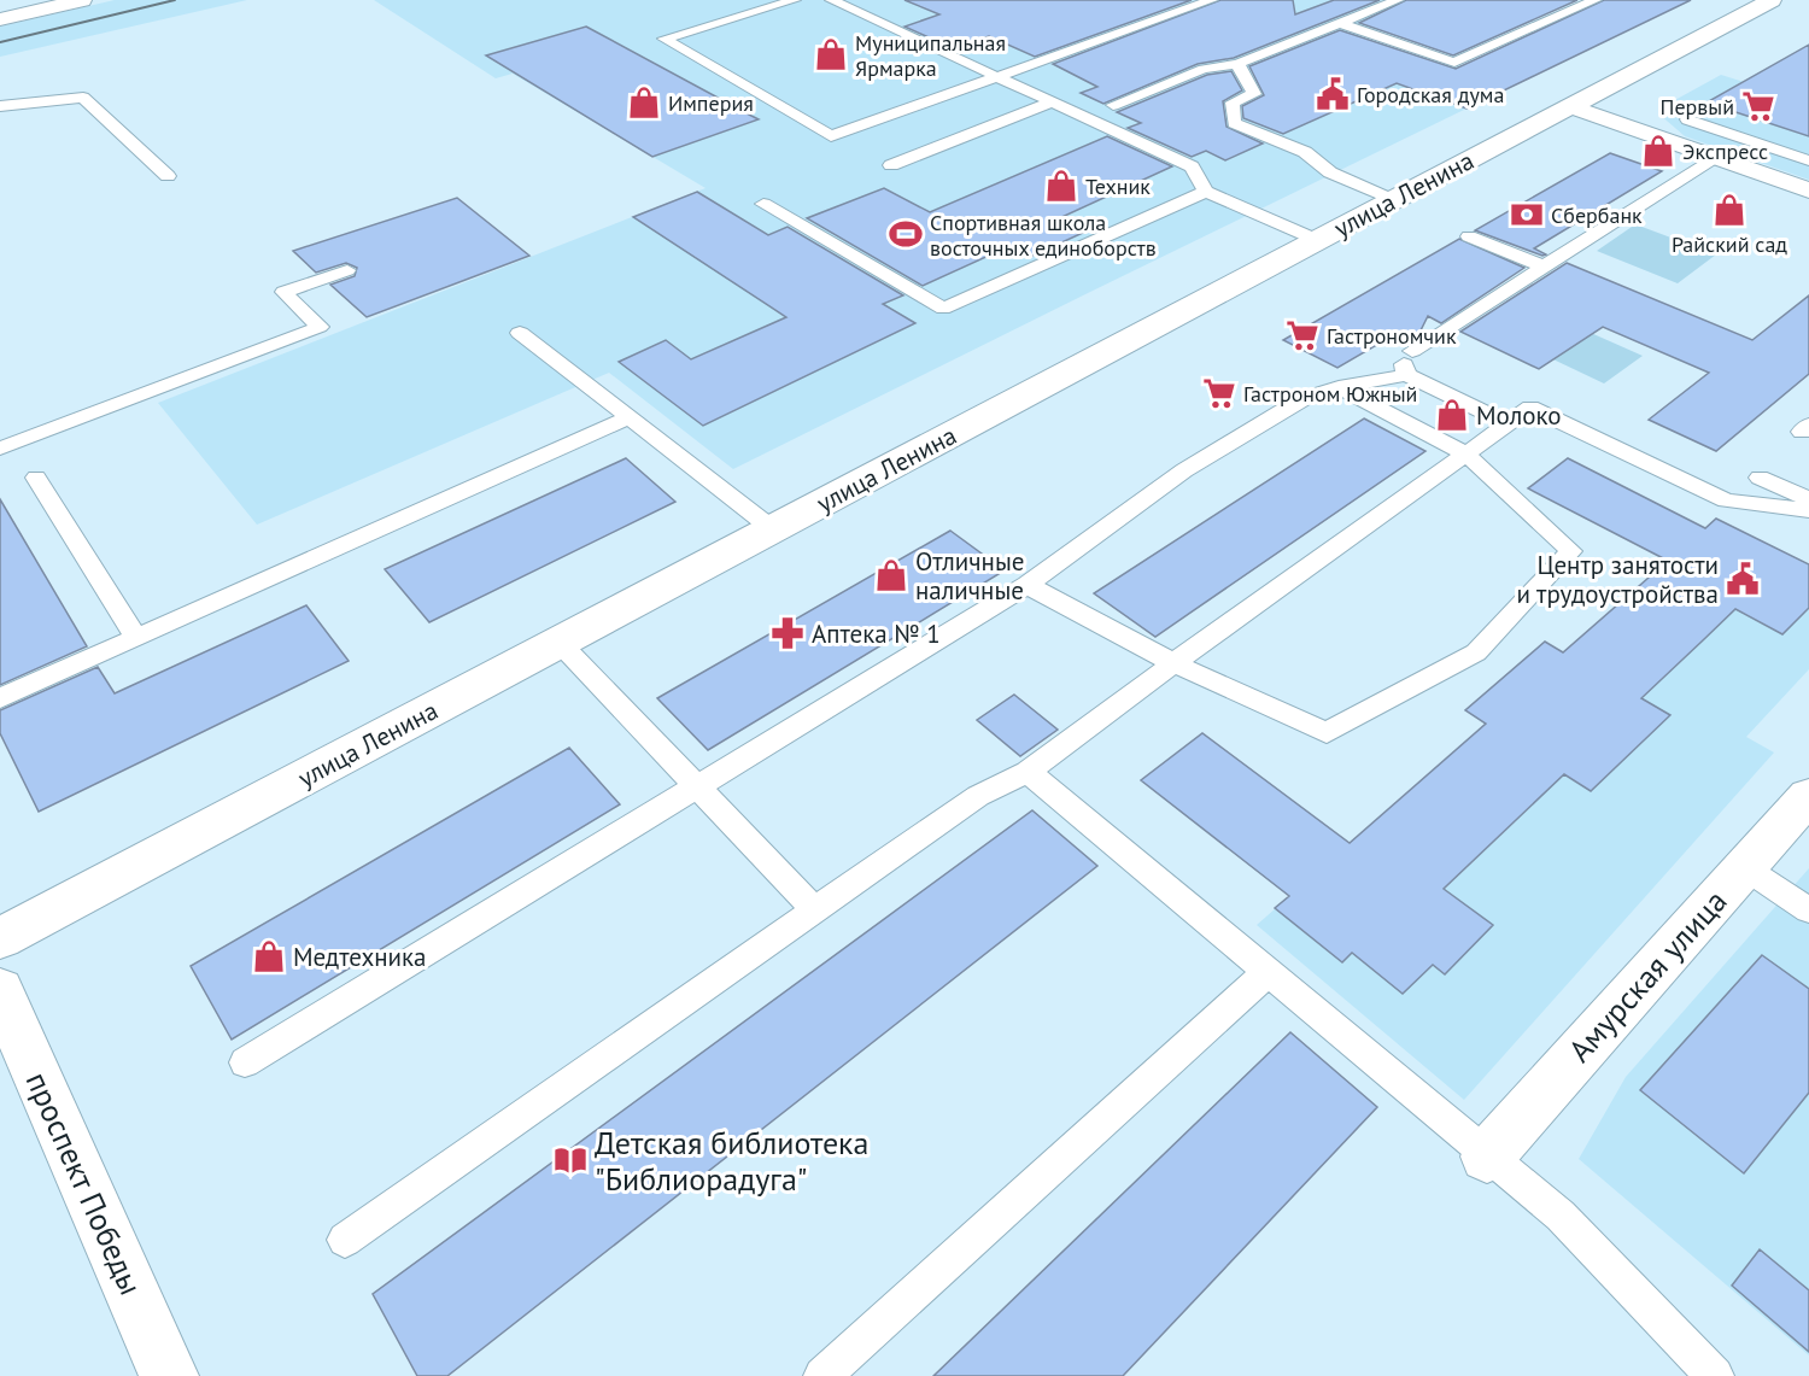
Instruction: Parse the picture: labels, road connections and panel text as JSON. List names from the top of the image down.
{
  "streets": {
    "main road": ["улица Ленина", "Амурская улица", "проспект Победы"]
  },
  "places": {
    "shop": [
      "Муниципальная Ярмарка",
      "Империя",
      "Экспресс",
      "Техник",
      "Райский сад",
      "Молоко",
      "Отличные наличные",
      "Медтехника"
    ],
    "public building": ["Городская дума", "Центр занятости и трудоустройства"],
    "supermarket": ["Первый", "Гастрономчик", "Гастроном Южный"],
    "bank": ["Сбербанк"],
    "sports": ["Спортивная школа восточных единоборств"],
    "pharmacy": ["Аптека № 1"],
    "library": ["Детская библиотека \"Библиорадуга\""]
  }
}
